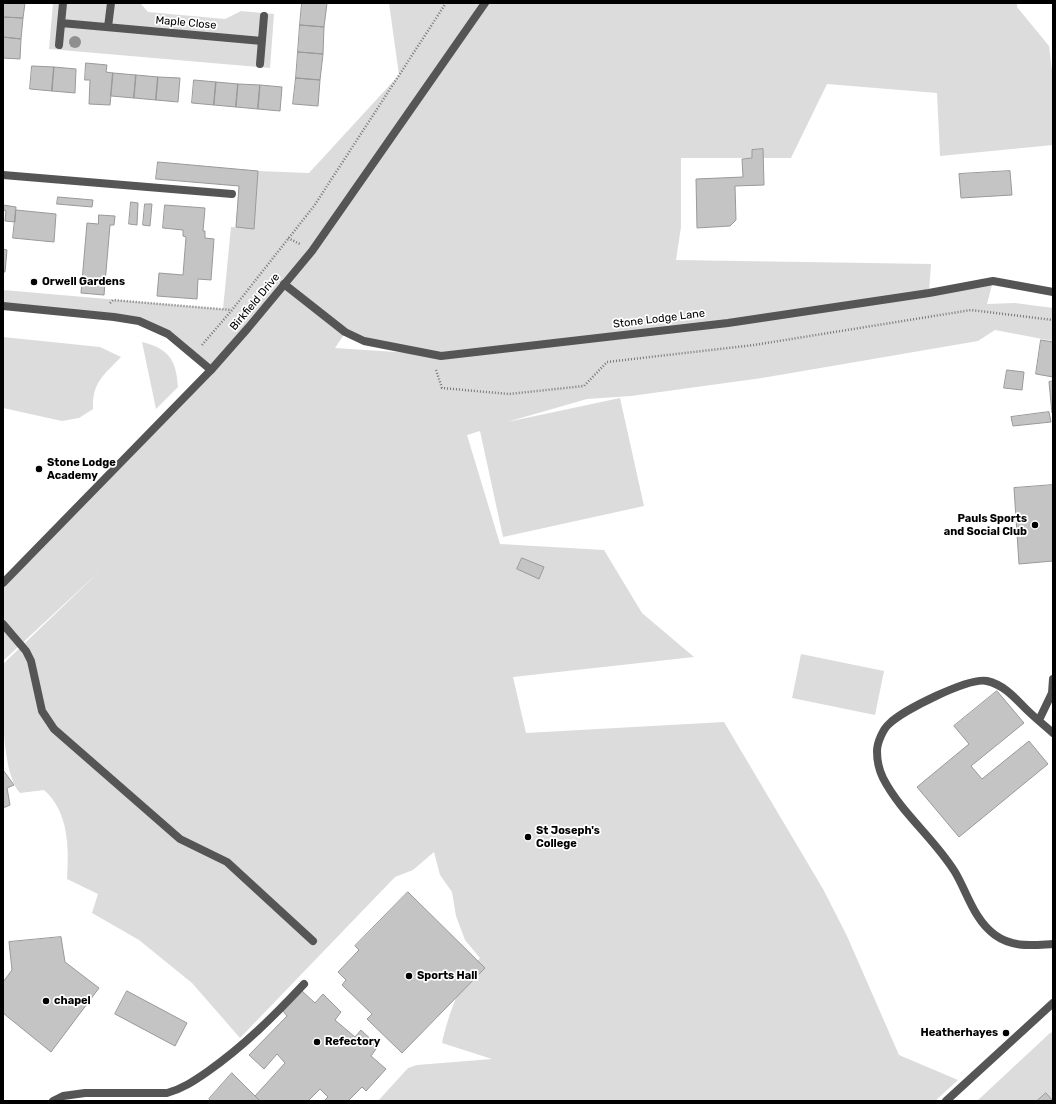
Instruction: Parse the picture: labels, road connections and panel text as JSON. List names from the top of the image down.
{
  "streets": {
    "street": ["Maple Close", "Birkfield Drive", "Stone Lodge Lane"]
  },
  "crossings": [
    ["Birkfield Drive", "Stone Lodge Lane"]
  ],
  "places": [
    "Orwell Gardens",
    "Stone Lodge Academy",
    "Pauls Sports and Social Club",
    "St Joseph's College",
    "Sports Hall",
    "chapel",
    "Heatherhayes",
    "Refectory"
  ]
}
